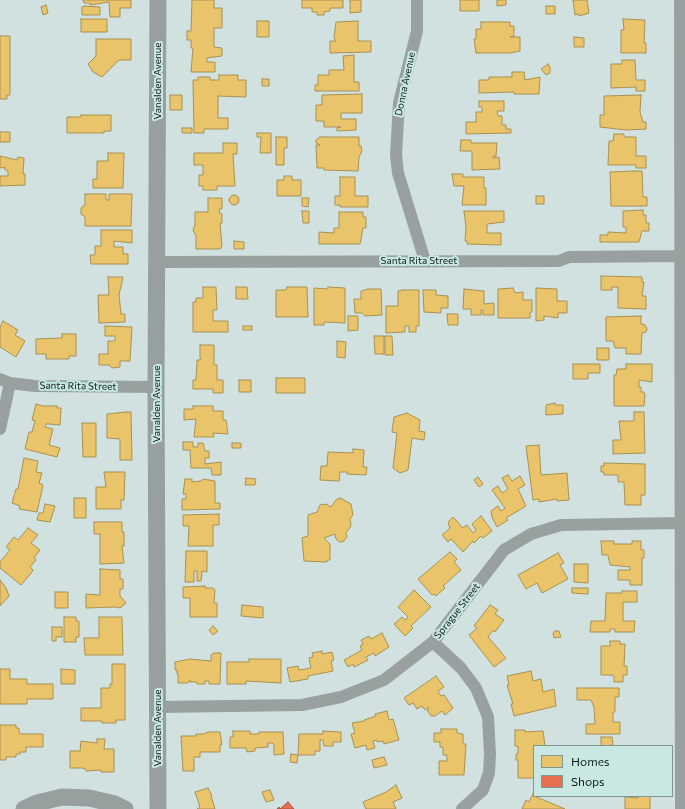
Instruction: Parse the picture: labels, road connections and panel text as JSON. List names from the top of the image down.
{
  "streets": {
    "main road": ["Vanalden Avenue"],
    "street": ["Donna Avenue", "Santa Rita Street", "Sprague Street"]
  },
  "crossings": [
    ["Vanalden Avenue", "Santa Rita Street"],
    ["Vanalden Avenue", "Sprague Street"],
    ["Donna Avenue", "Santa Rita Street"]
  ],
  "legend": ["Homes", "Shops"]
}
